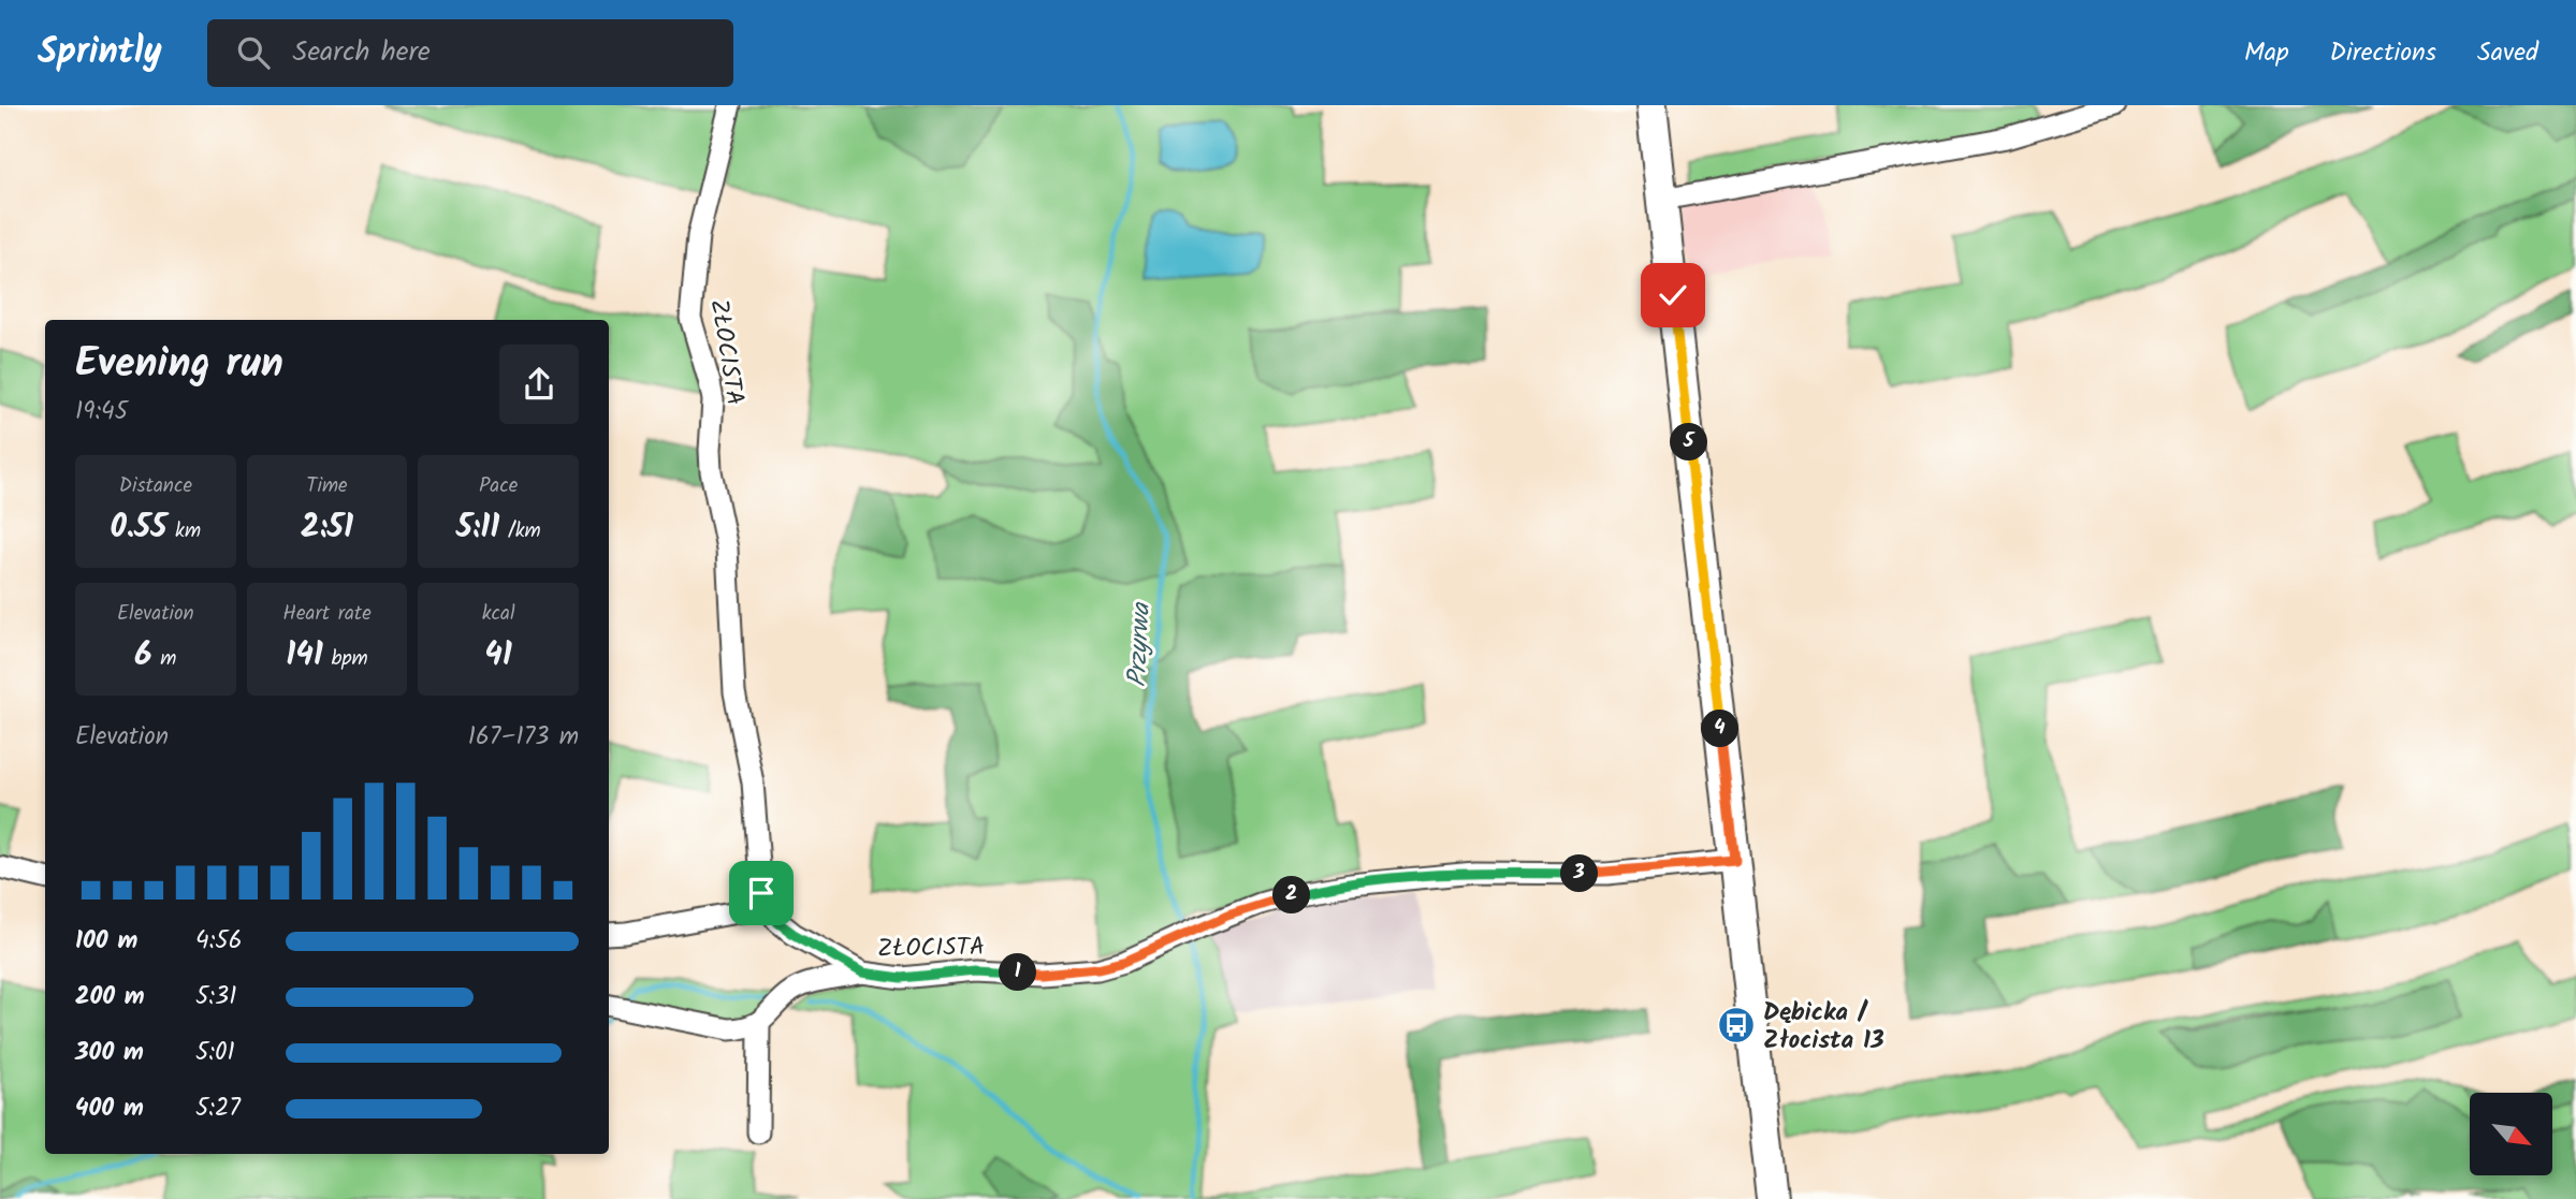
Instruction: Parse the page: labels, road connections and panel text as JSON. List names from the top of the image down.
{
  "streets": {
    "street": ["ZŁOCISTA"]
  },
  "water": ["Przyrwa"],
  "places": {
    "bus stop": ["Dębicka / Złocista 13"]
  },
  "north": "bottom right",
  "page": {
    "header": "Sprintly",
    "search": "Search here",
    "nav": ["Map", "Directions", "Saved"],
    "heading": ["Evening run", "19:45"],
    "pins": [
      "5",
      "4",
      "3",
      "2",
      "1"
    ],
    "stats": [
      ["Distance", "0.55 km"],
      ["Time", "2:51"],
      ["Pace", "5:11 /km"],
      ["Elevation", "6 m"],
      ["Heart rate", "141 bpm"],
      ["kcal", "41"]
    ],
    "chart": ["Elevation", "167–173 m"],
    "list": [
      {
        "name": "100 m",
        "note": "4:56"
      },
      {
        "name": "200 m",
        "note": "5:31"
      },
      {
        "name": "300 m",
        "note": "5:01"
      },
      {
        "name": "400 m",
        "note": "5:27"
      }
    ]
  }
}
